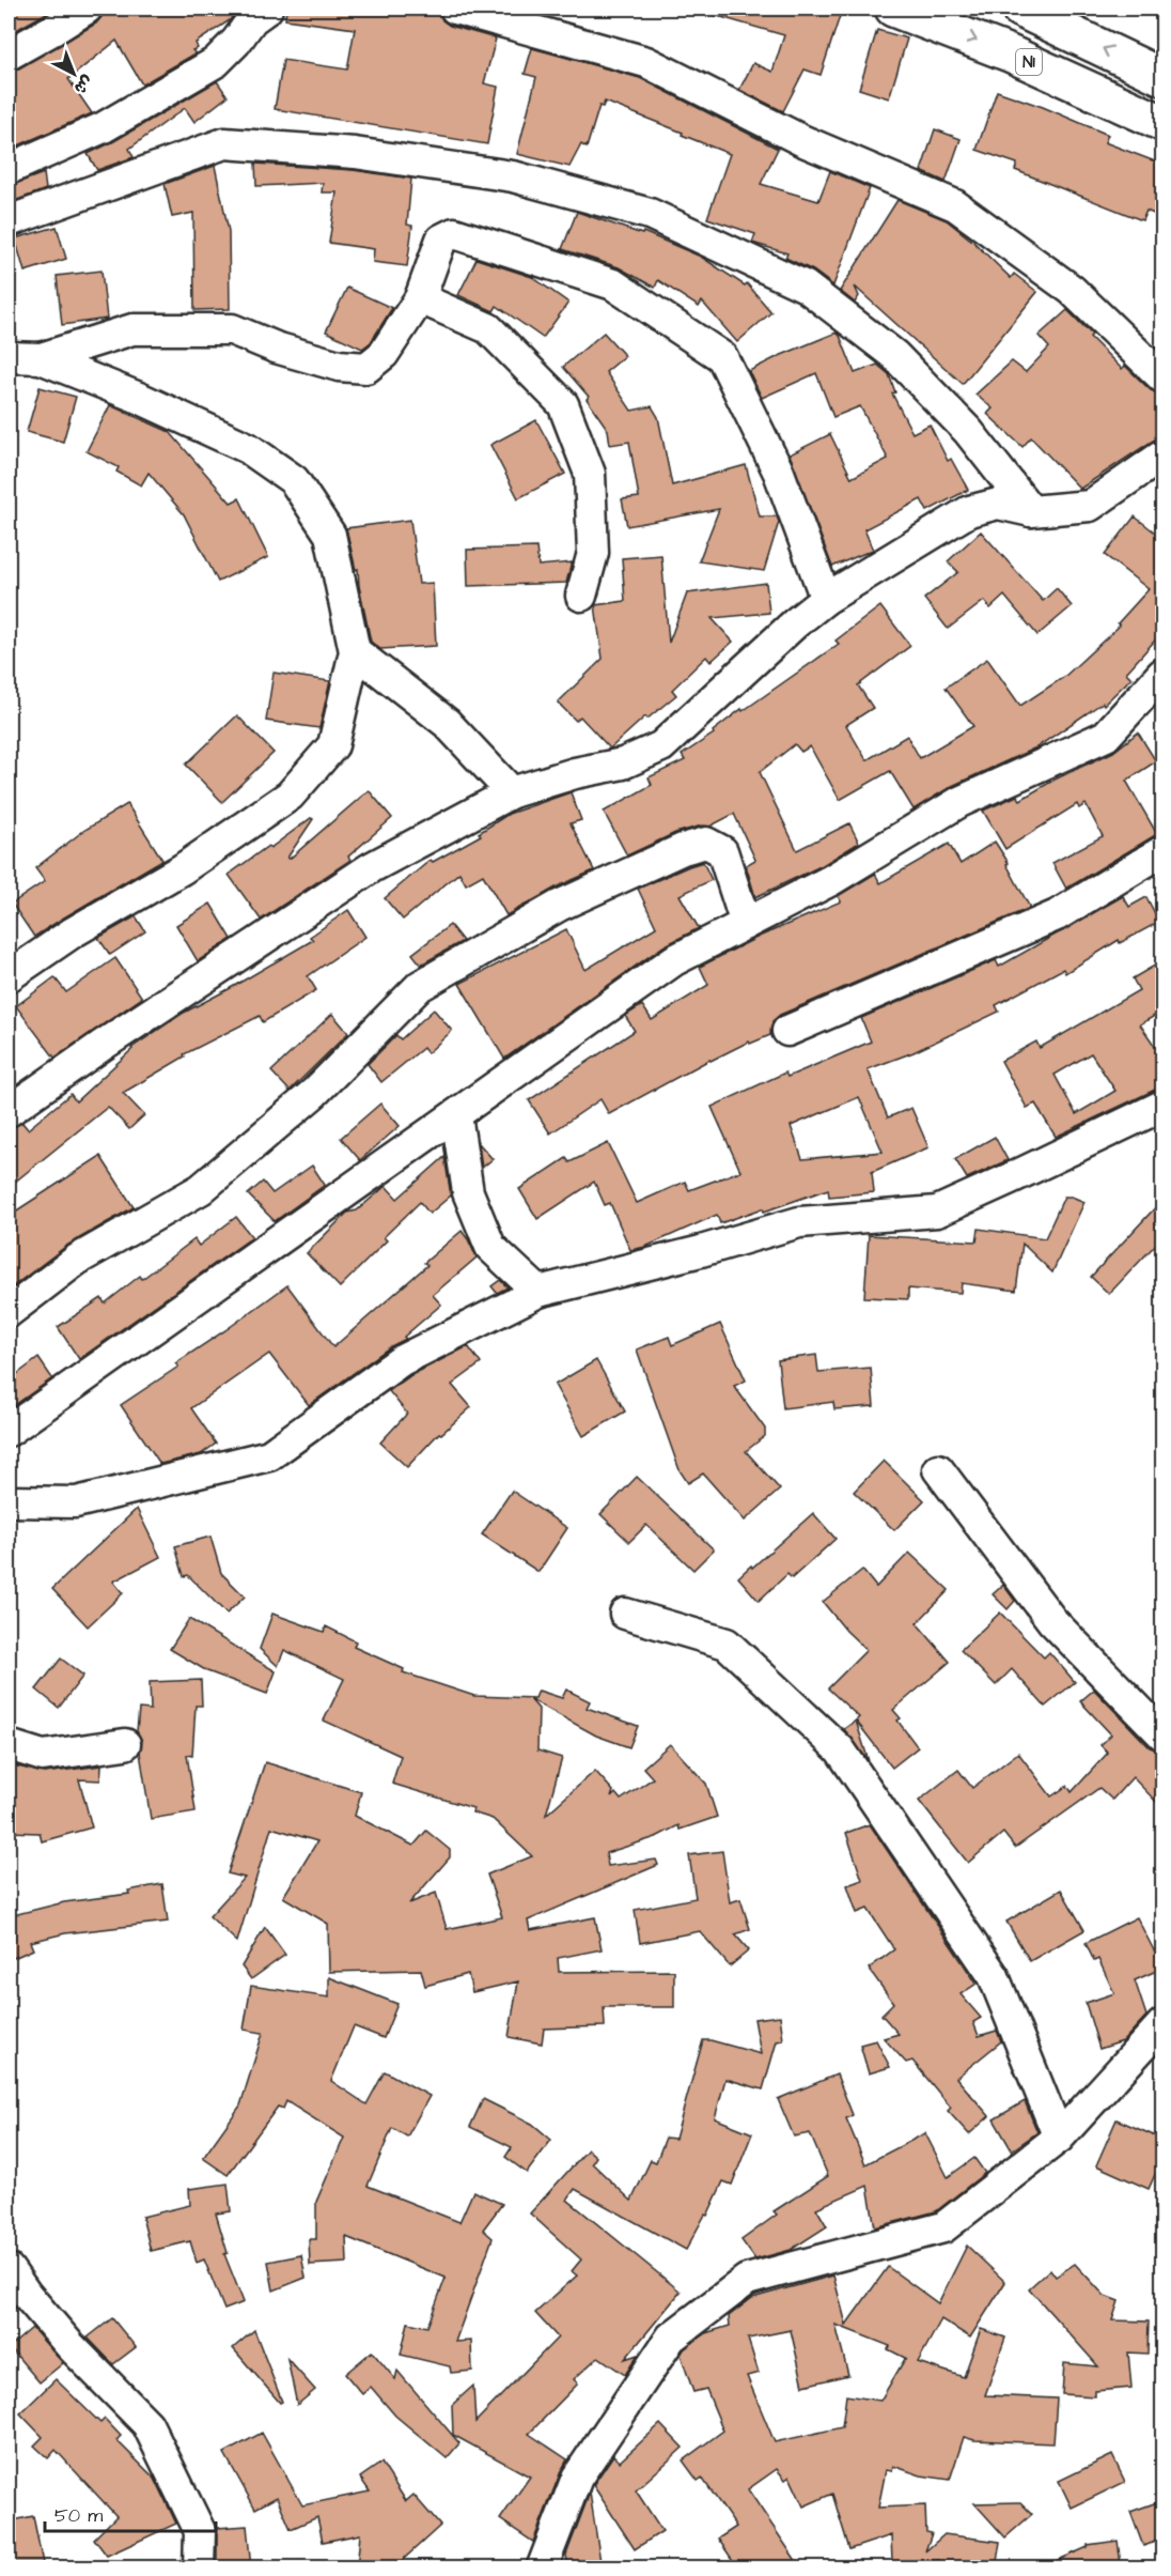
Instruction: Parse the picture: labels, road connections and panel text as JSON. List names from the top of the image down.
{
  "streets": {
    "highway": ["N1"]
  },
  "scale_bar": "50 m",
  "north": "bottom right"
}
